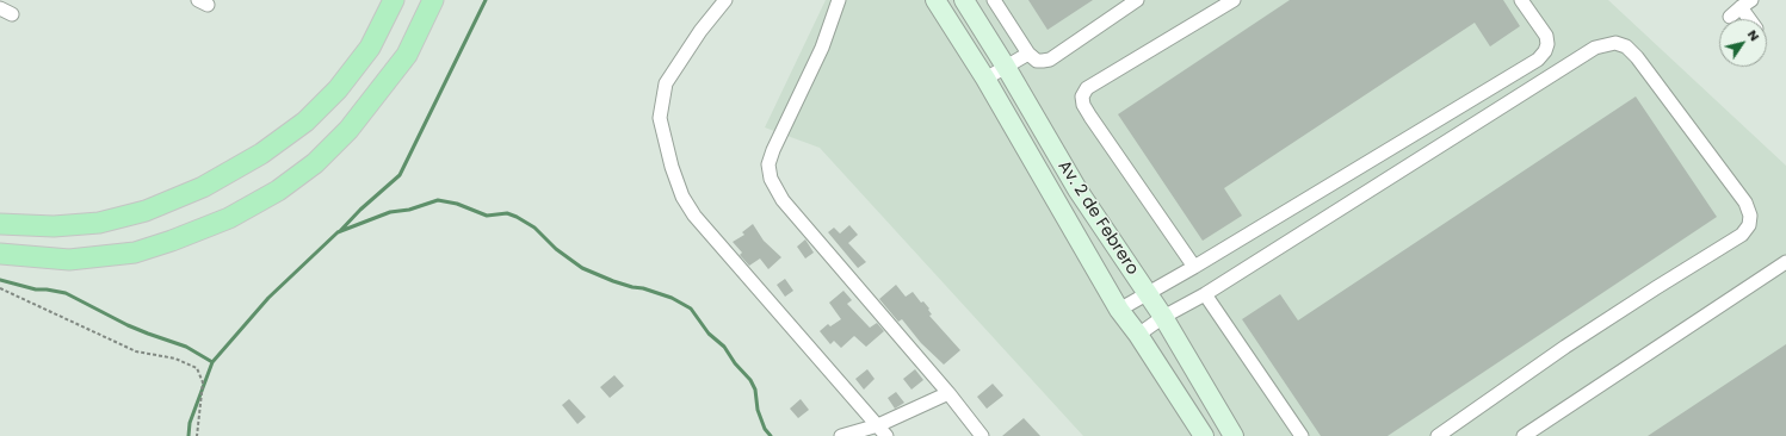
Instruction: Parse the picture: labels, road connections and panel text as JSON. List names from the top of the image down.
{
  "streets": {
    "main road": ["Av. 2 de Febrero"]
  },
  "north": "top right"
}
